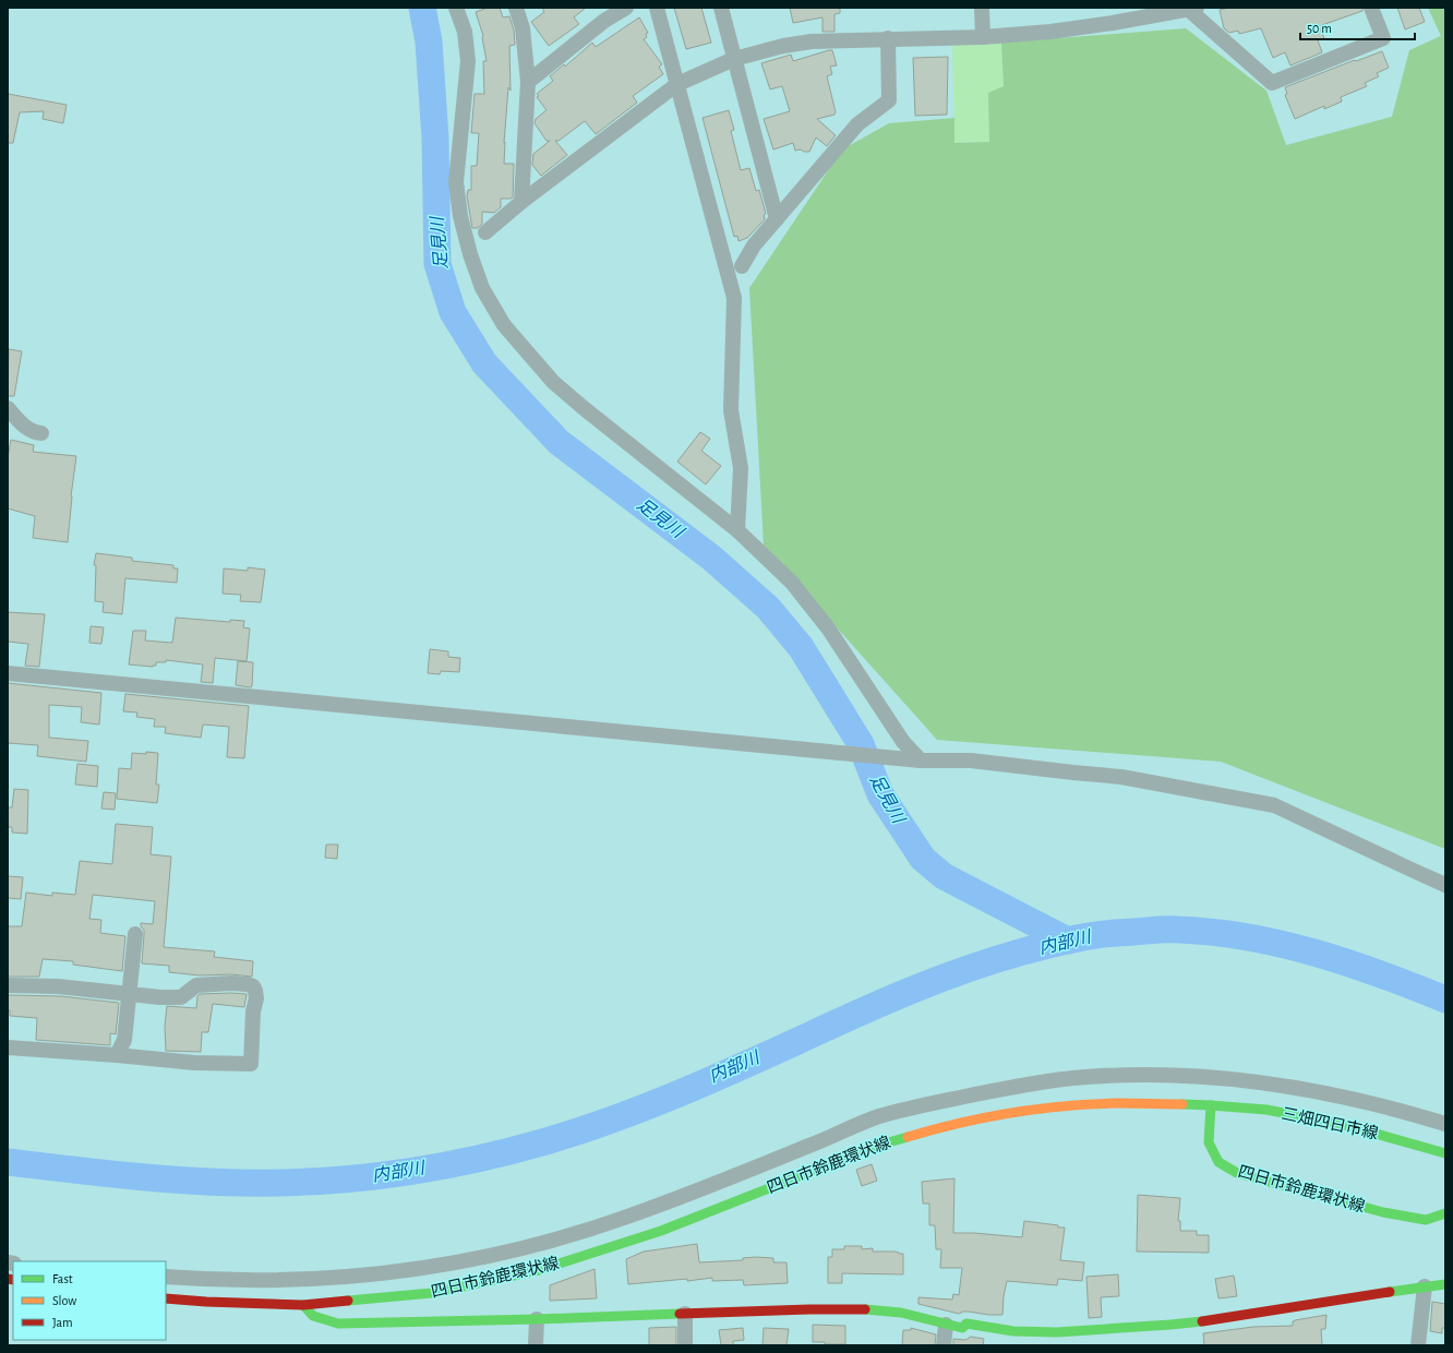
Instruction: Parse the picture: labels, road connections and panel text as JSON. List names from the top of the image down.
{
  "streets": {
    "main road": ["三畑四日市線", "四日市鈴鹿環状線"]
  },
  "crossings": [
    ["三畑四日市線", "四日市鈴鹿環状線"]
  ],
  "water": ["足見川", "内部川"],
  "legend": ["Fast", "Slow", "Jam"],
  "scale_bar": "50 m"
}
